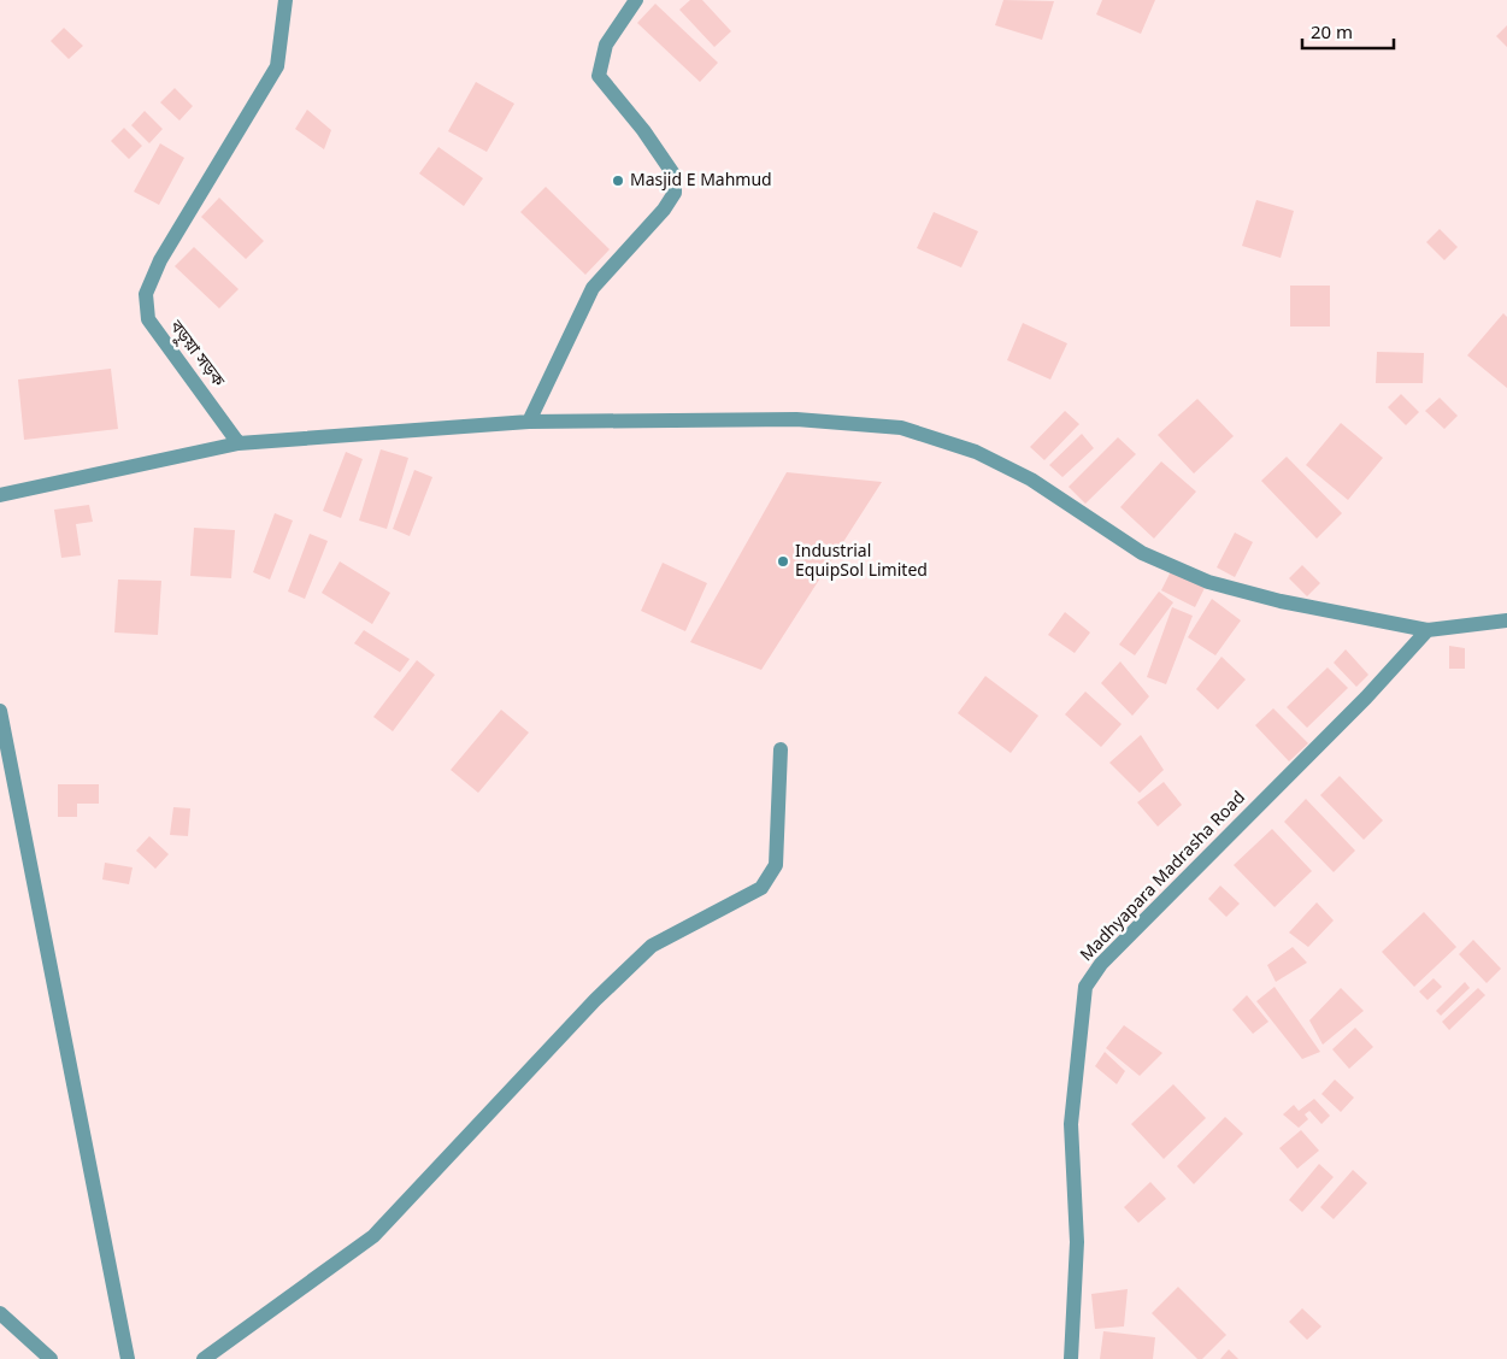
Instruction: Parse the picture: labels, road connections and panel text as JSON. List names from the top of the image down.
{
  "streets": {
    "street": ["বড়ুয়া সড়ক", "Madhyapara Madrasha Road"]
  },
  "places": ["Masjid E Mahmud", "Industrial EquipSol Limited"],
  "scale_bar": "20 m"
}
